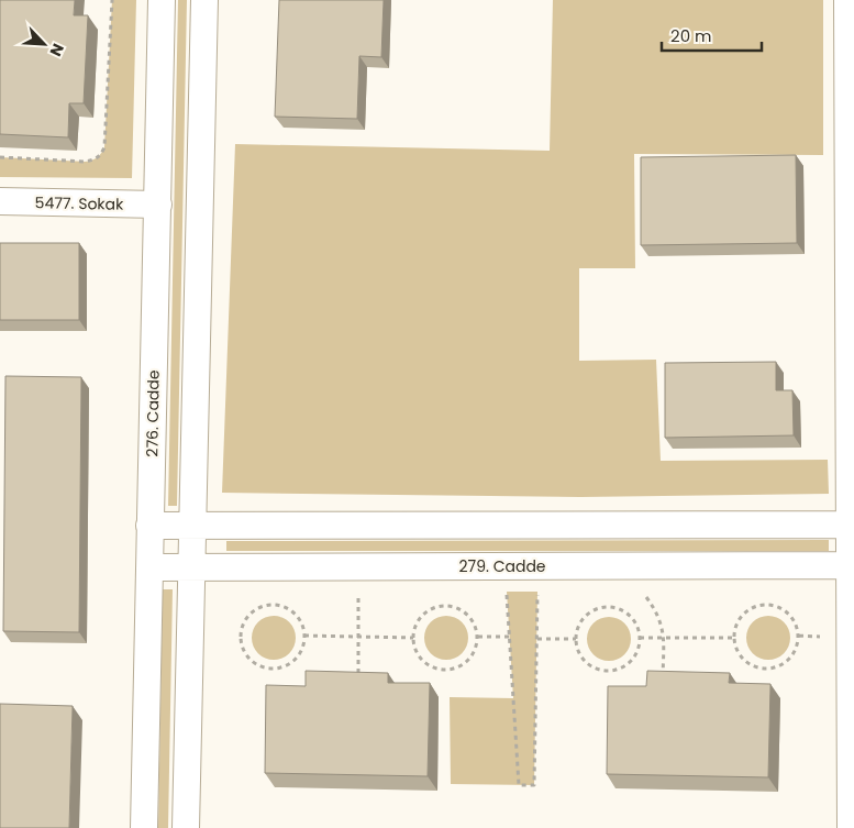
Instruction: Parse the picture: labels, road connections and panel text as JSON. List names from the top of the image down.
{
  "streets": {
    "street": ["5477. Sokak", "276. Cadde", "279. Cadde"]
  },
  "crossings": [
    ["5477. Sokak", "276. Cadde"],
    ["276. Cadde", "279. Cadde"]
  ],
  "scale_bar": "20 m",
  "north": "bottom right"
}
